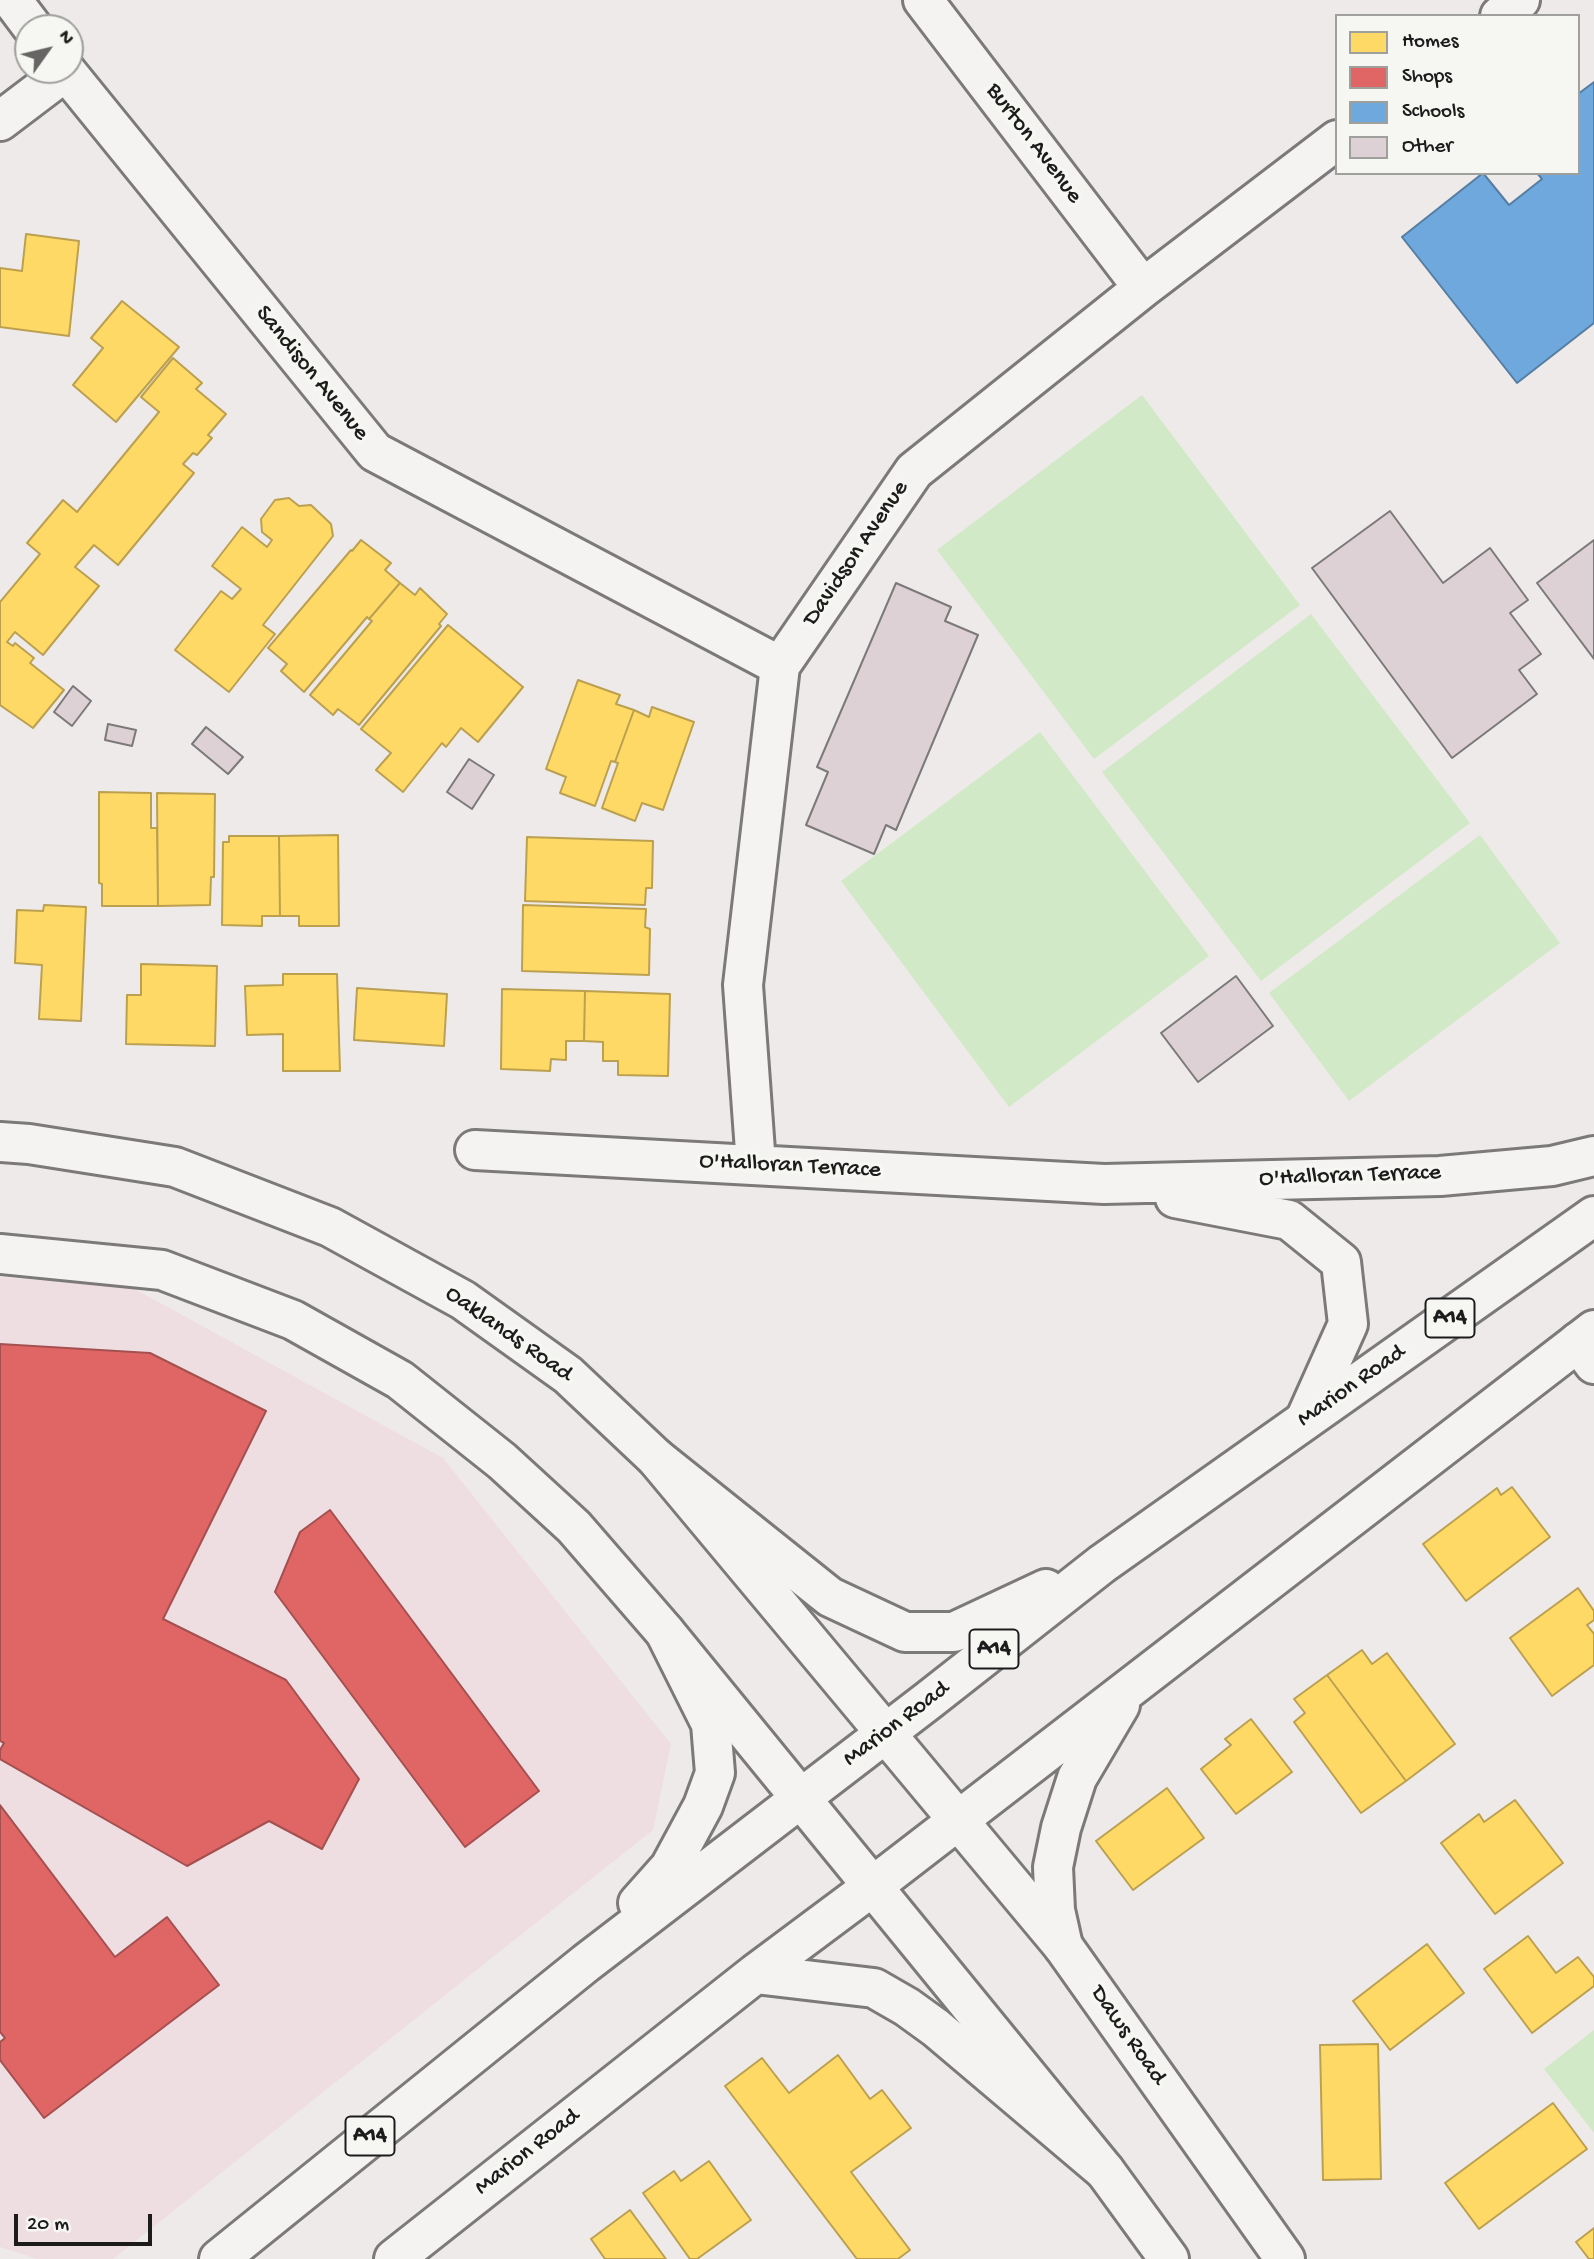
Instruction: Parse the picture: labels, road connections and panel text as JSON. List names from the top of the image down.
{
  "streets": {
    "main road": [
      "Burton Avenue",
      "Sandison Avenue",
      "Davidson Avenue",
      "O'Halloran Terrace",
      "A14",
      "Oaklands Road",
      "Marion Road",
      "Daws Road"
    ]
  },
  "crossings": [
    ["Burton Avenue", "Davidson Avenue"],
    ["Sandison Avenue", "Davidson Avenue"],
    ["Davidson Avenue", "O'Halloran Terrace"],
    ["O'Halloran Terrace", "Marion Road"],
    ["Oaklands Road", "Marion Road"],
    ["Oaklands Road", "Daws Road"],
    ["Marion Road", "Daws Road"]
  ],
  "legend": [
    "Homes",
    "Shops",
    "Schools",
    "Other"
  ],
  "scale_bar": "20 m",
  "north": "top right"
}
